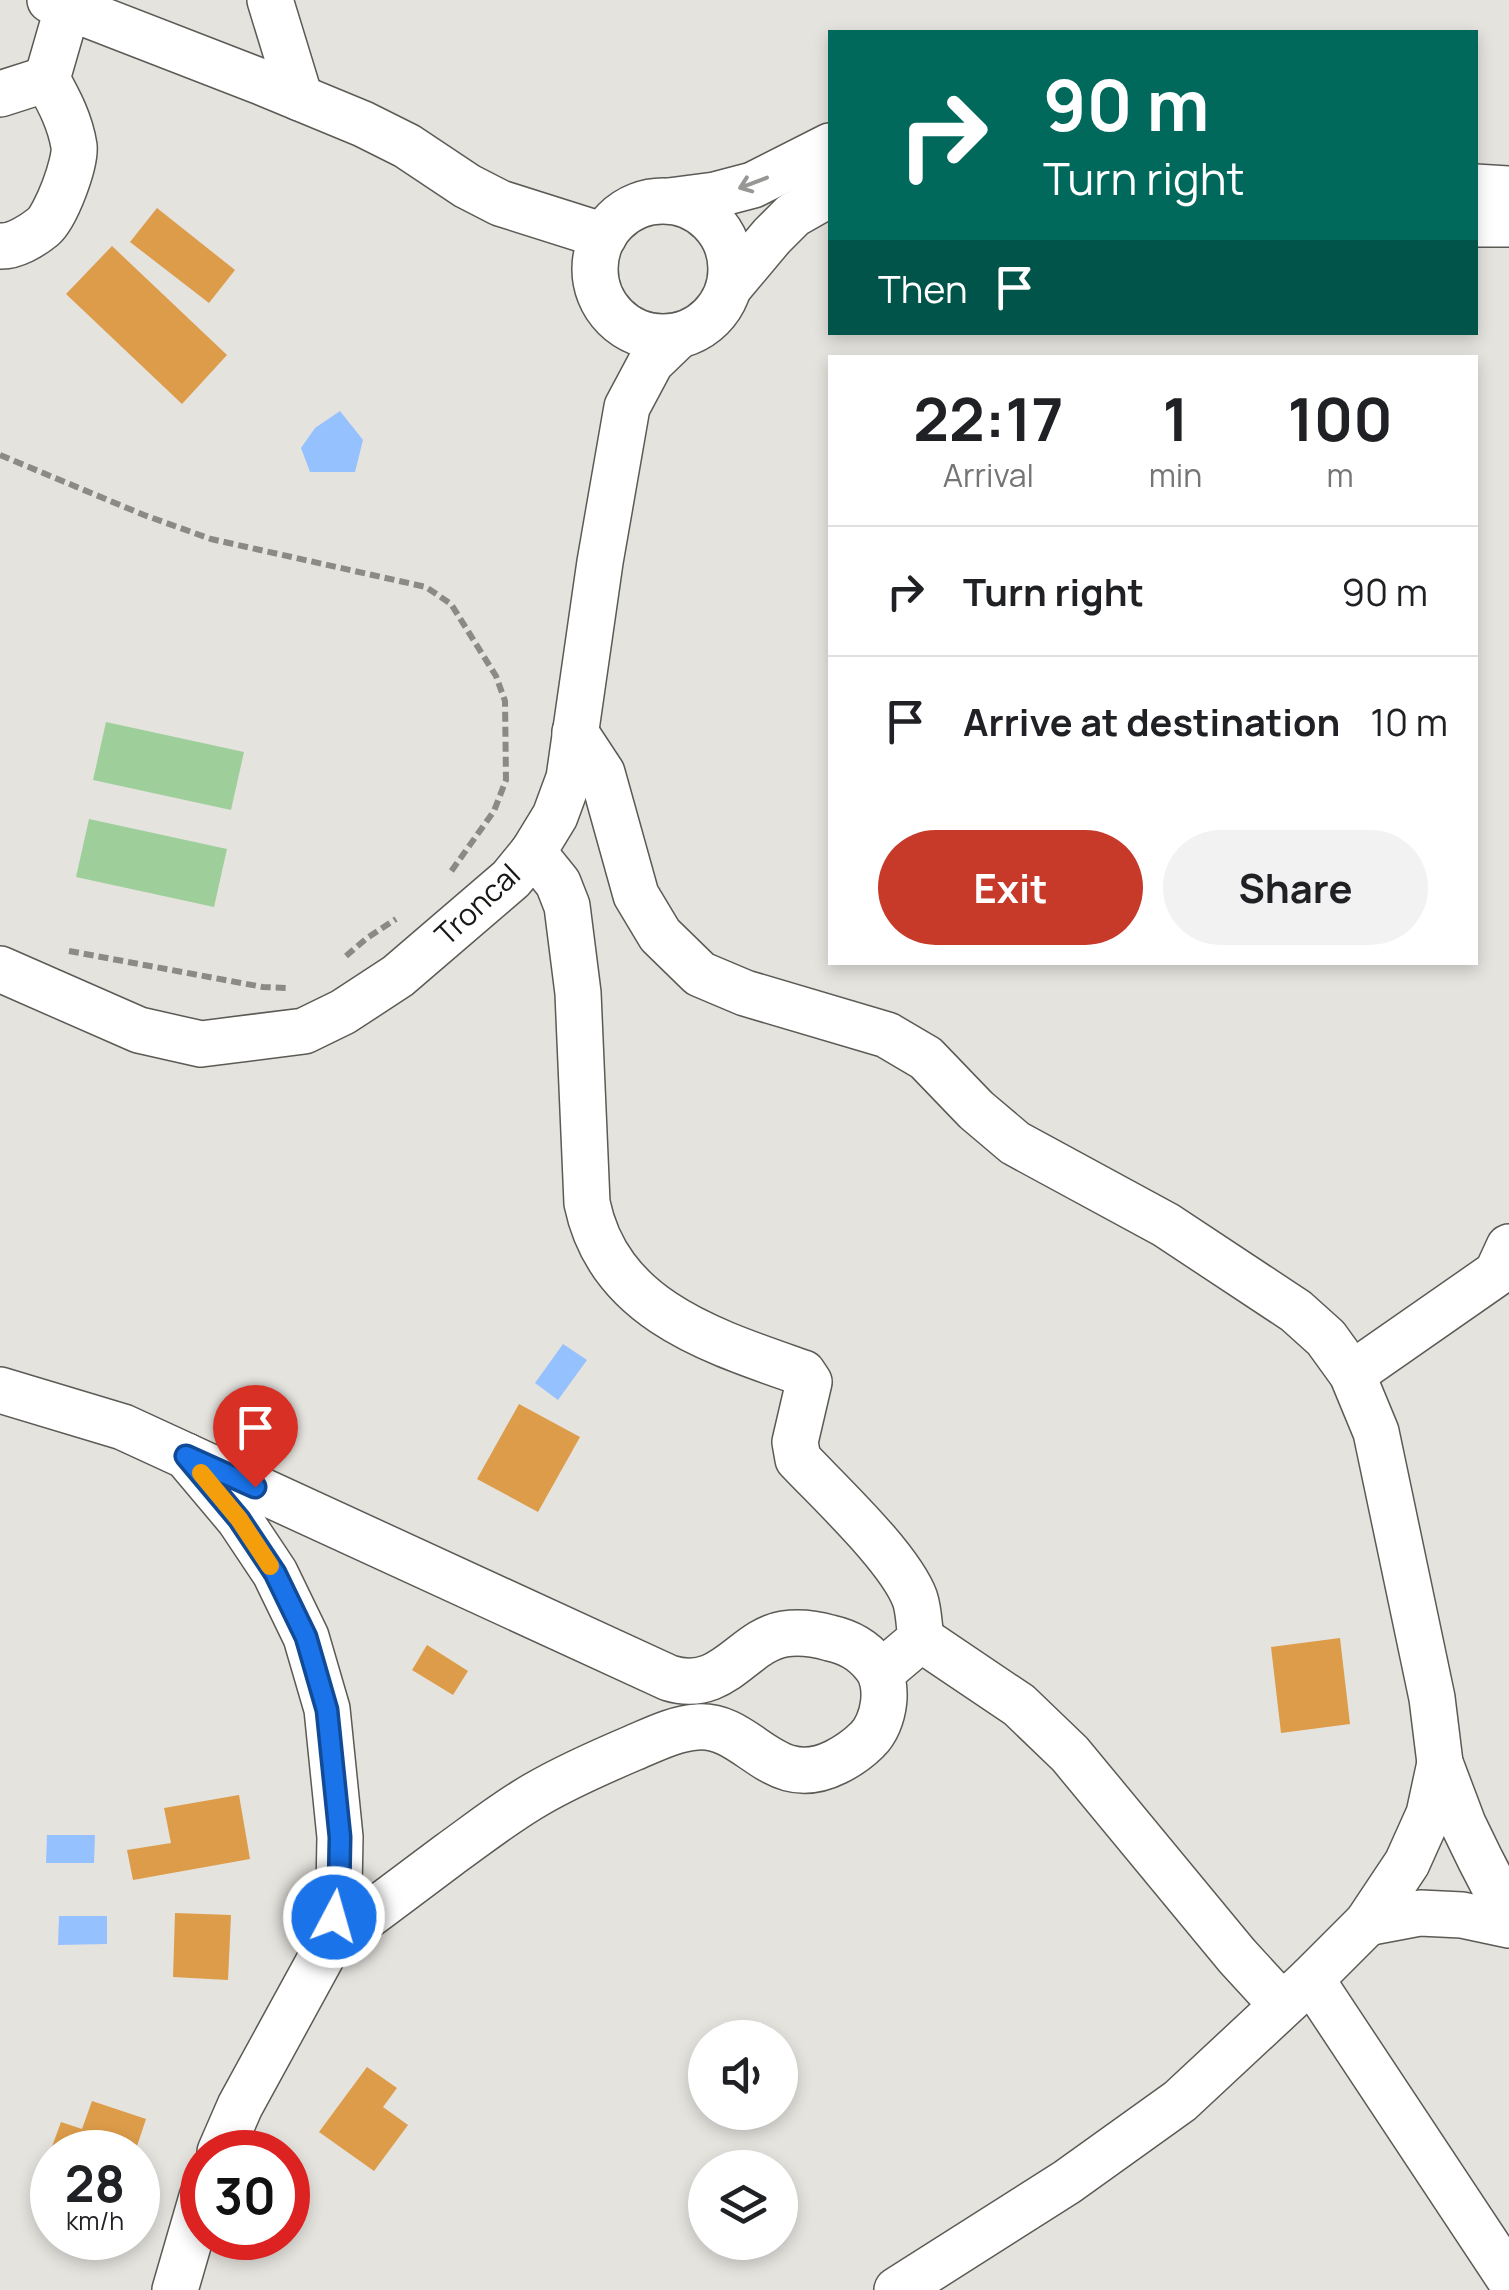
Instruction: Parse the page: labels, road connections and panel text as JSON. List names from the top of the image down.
{
  "streets": {
    "street": ["Troncal"]
  },
  "page": {
    "turn": ["90 m", "Turn right"],
    "then": "Then",
    "eta": [
      "22:17",
      "Arrival",
      "1",
      "min",
      "100",
      "m"
    ],
    "list": [
      {
        "name": "Turn right",
        "value": "90 m"
      },
      {
        "name": "Arrive at destination",
        "value": "10 m"
      }
    ],
    "buttons": ["Exit", "Share"],
    "speed": "28 km/h",
    "limit": "30"
  }
}
